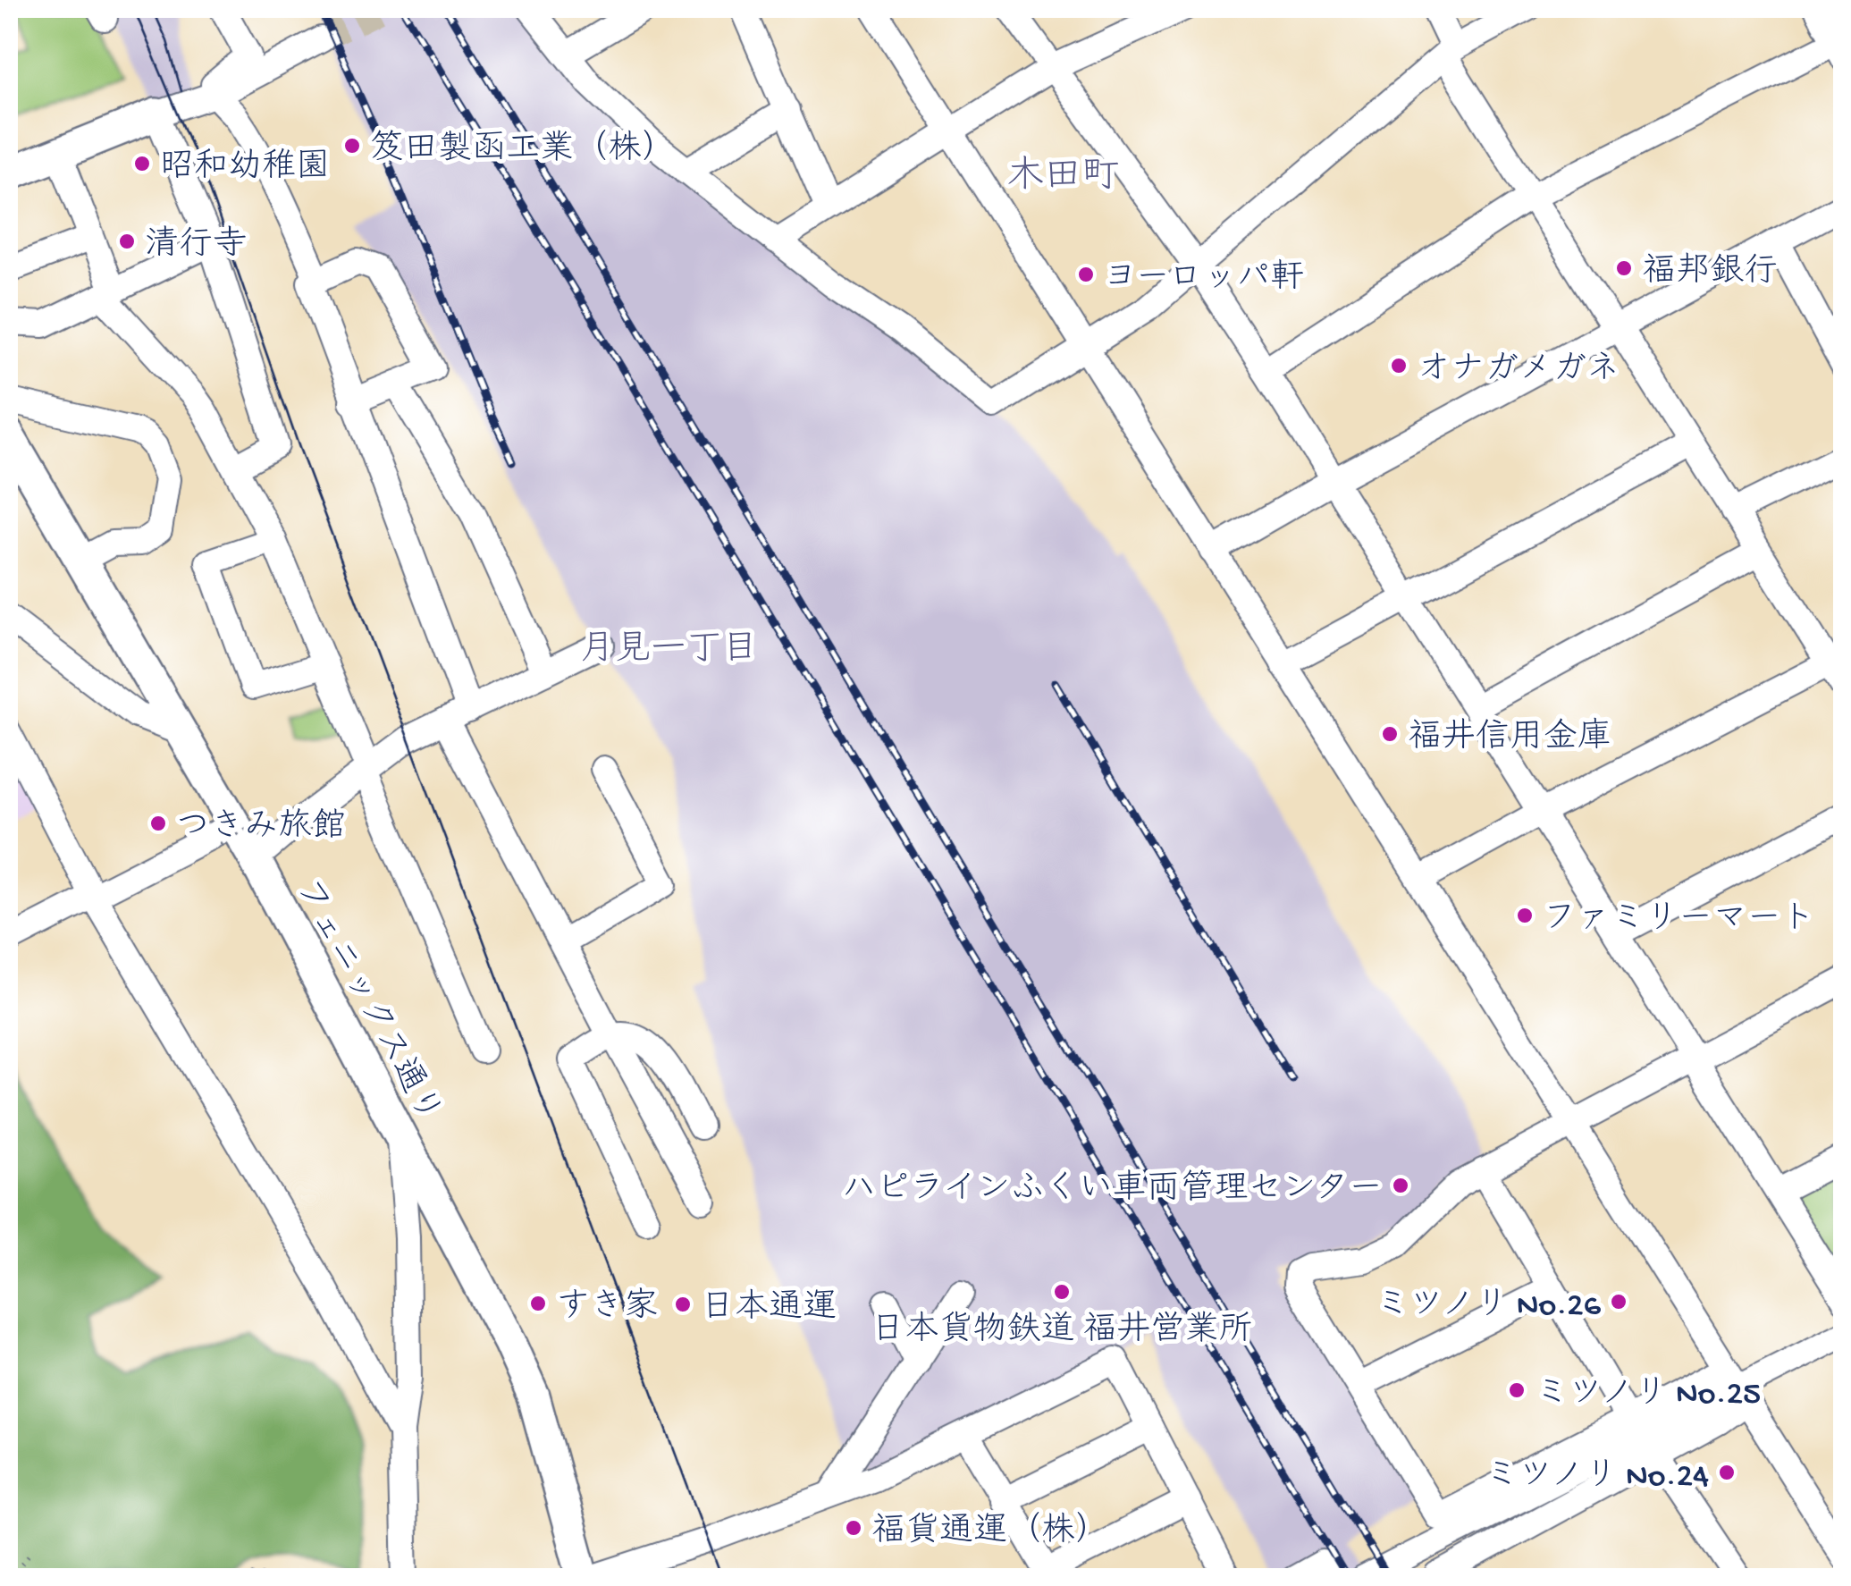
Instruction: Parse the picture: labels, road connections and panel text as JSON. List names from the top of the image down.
{
  "streets": {
    "main road": ["フェニックス通り"]
  },
  "districts": ["木田町", "月見一丁目"],
  "places": [
    "笈田製函工業（株）",
    "昭和幼稚園",
    "清行寺",
    "福邦銀行",
    "ヨーロッパ軒",
    "オナガメガネ",
    "福井信用金庫",
    "つきみ旅館",
    "ファミリーマート",
    "ハピラインふくい車両管理センター",
    "日本貨物鉄道 福井営業所",
    "ミツノリ No.26",
    "すき家",
    "日本通運",
    "ミツノリ No.25",
    "ミツノリ No.24",
    "福貨通運（株）"
  ]
}
